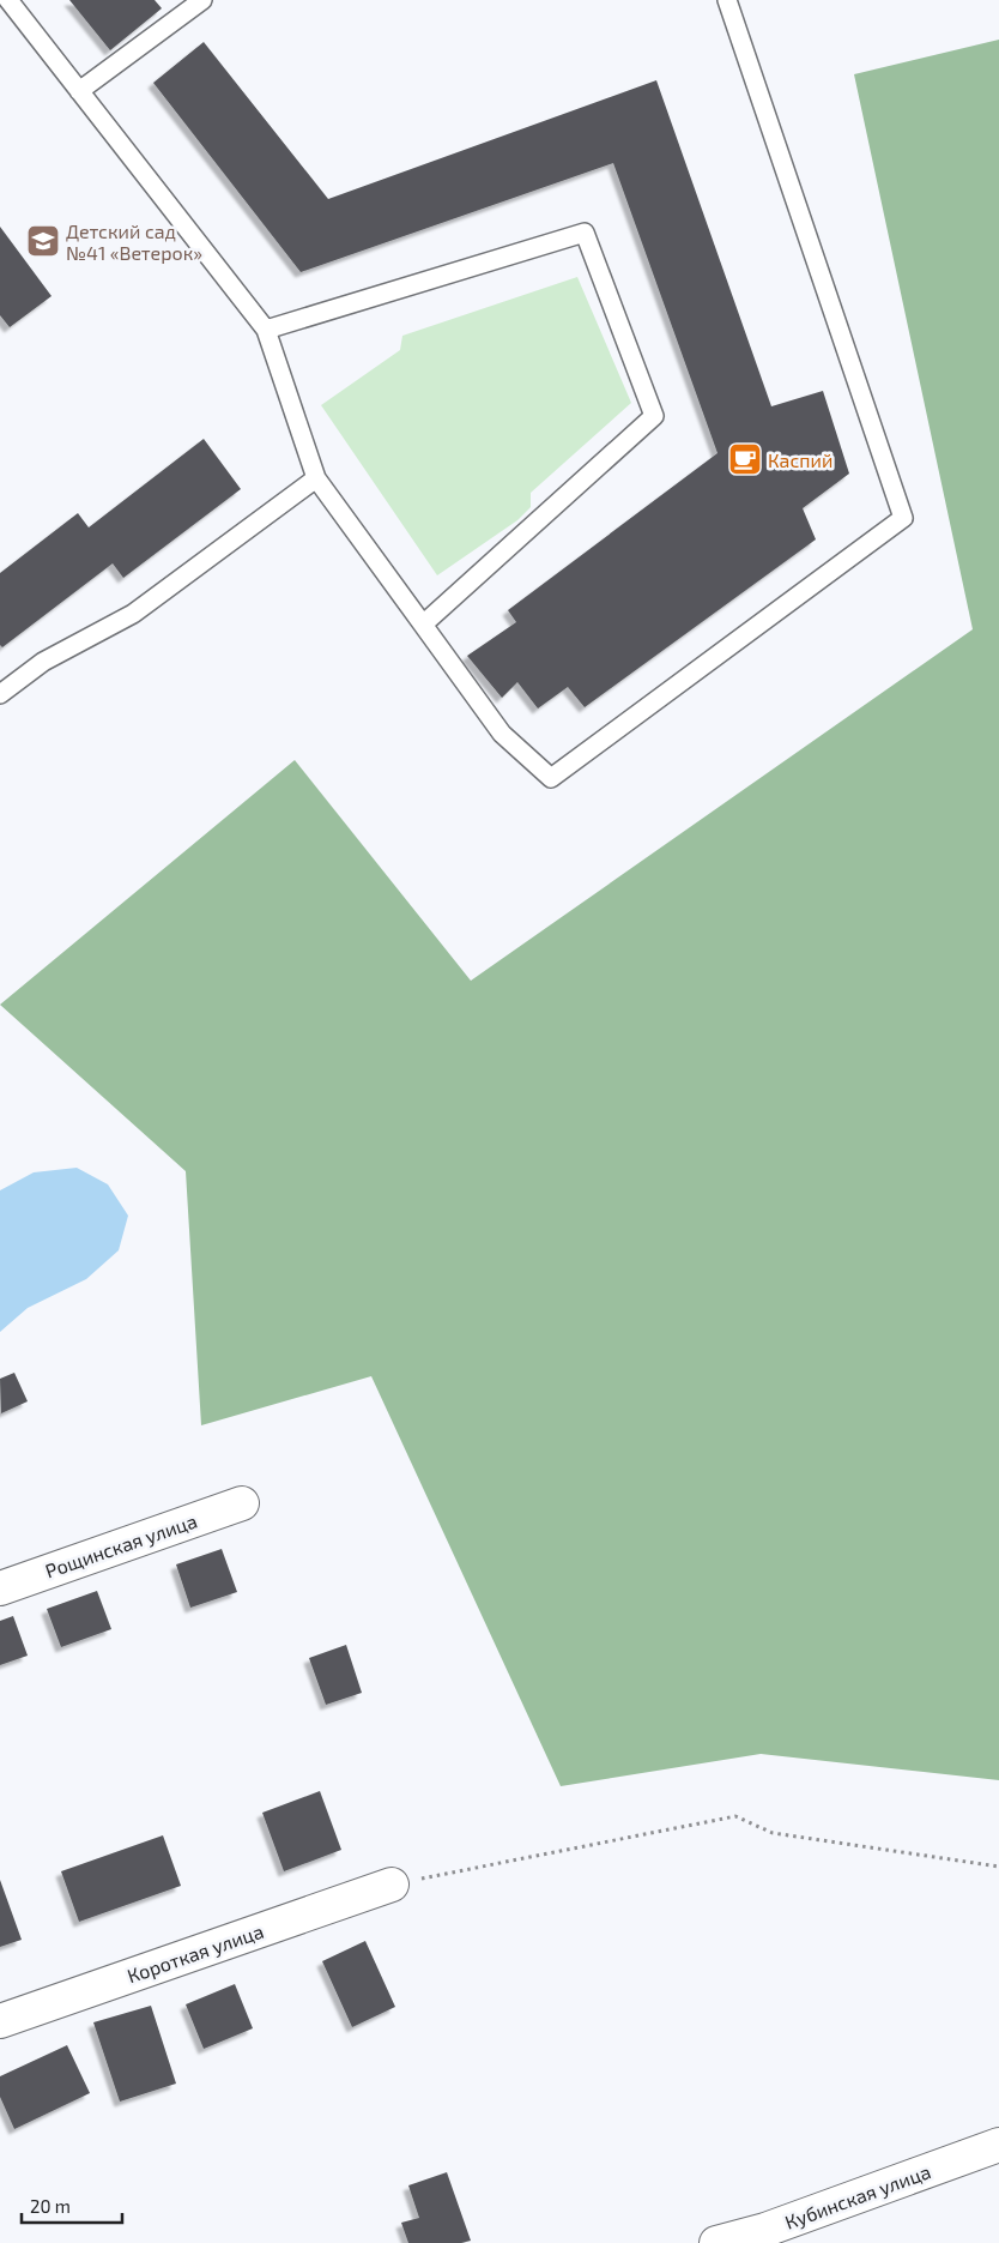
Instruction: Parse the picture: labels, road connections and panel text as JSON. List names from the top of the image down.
{
  "streets": {
    "street": ["Рощинская улица", "Короткая улица", "Кубинская улица"]
  },
  "places": {
    "school or university": ["Детский сад №41 «Ветерок»"],
    "cafe": ["Каспий"]
  },
  "scale_bar": "20 m"
}
